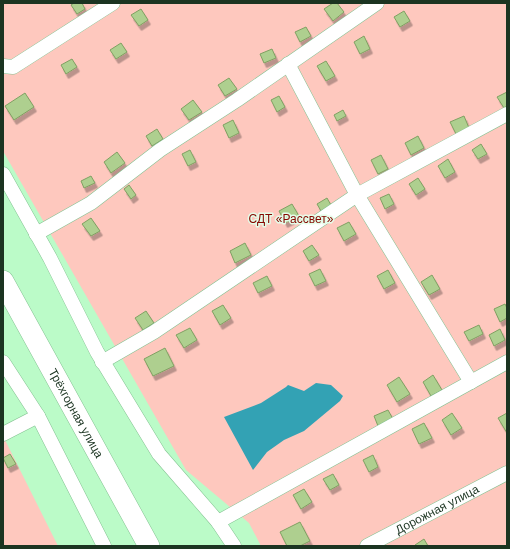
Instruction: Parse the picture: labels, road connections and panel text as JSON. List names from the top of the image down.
{
  "streets": {
    "highway": ["Трёхгорная улица"],
    "street": ["Дорожная улица"]
  },
  "parks": ["СДТ «Рассвет»"]
}
